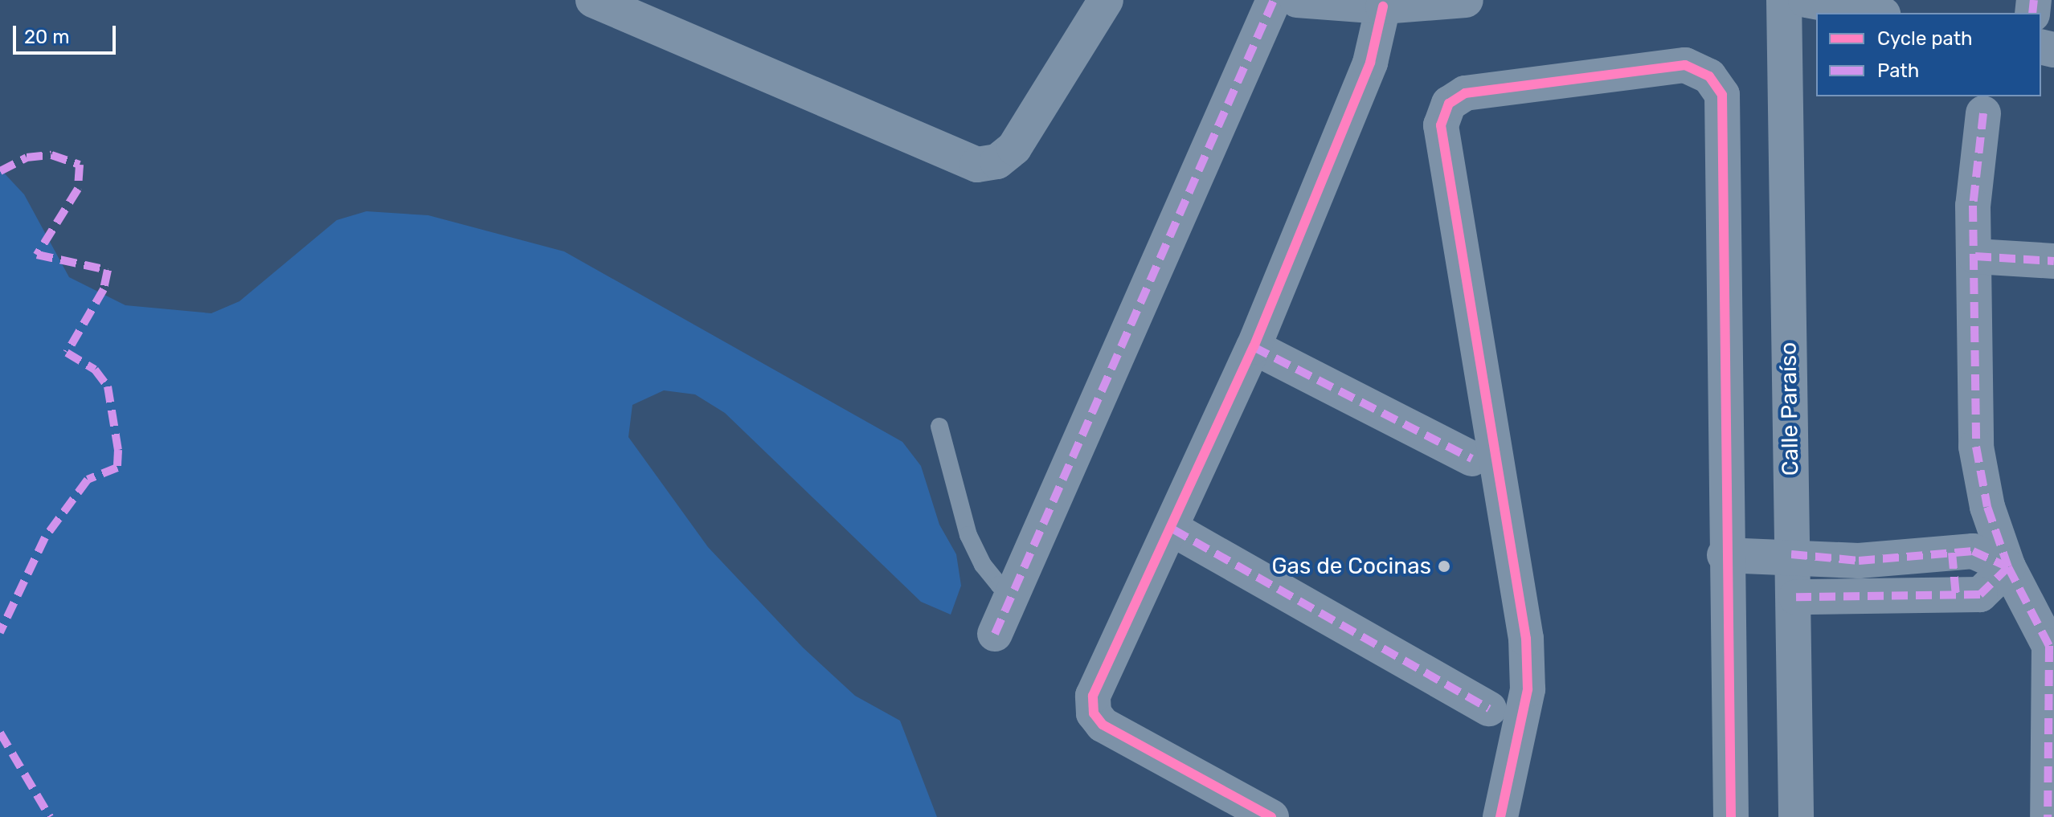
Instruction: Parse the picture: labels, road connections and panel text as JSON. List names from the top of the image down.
{
  "streets": {
    "street": ["Calle Paraíso"]
  },
  "places": ["Gas de Cocinas"],
  "legend": ["Cycle path", "Path"],
  "scale_bar": "20 m"
}
